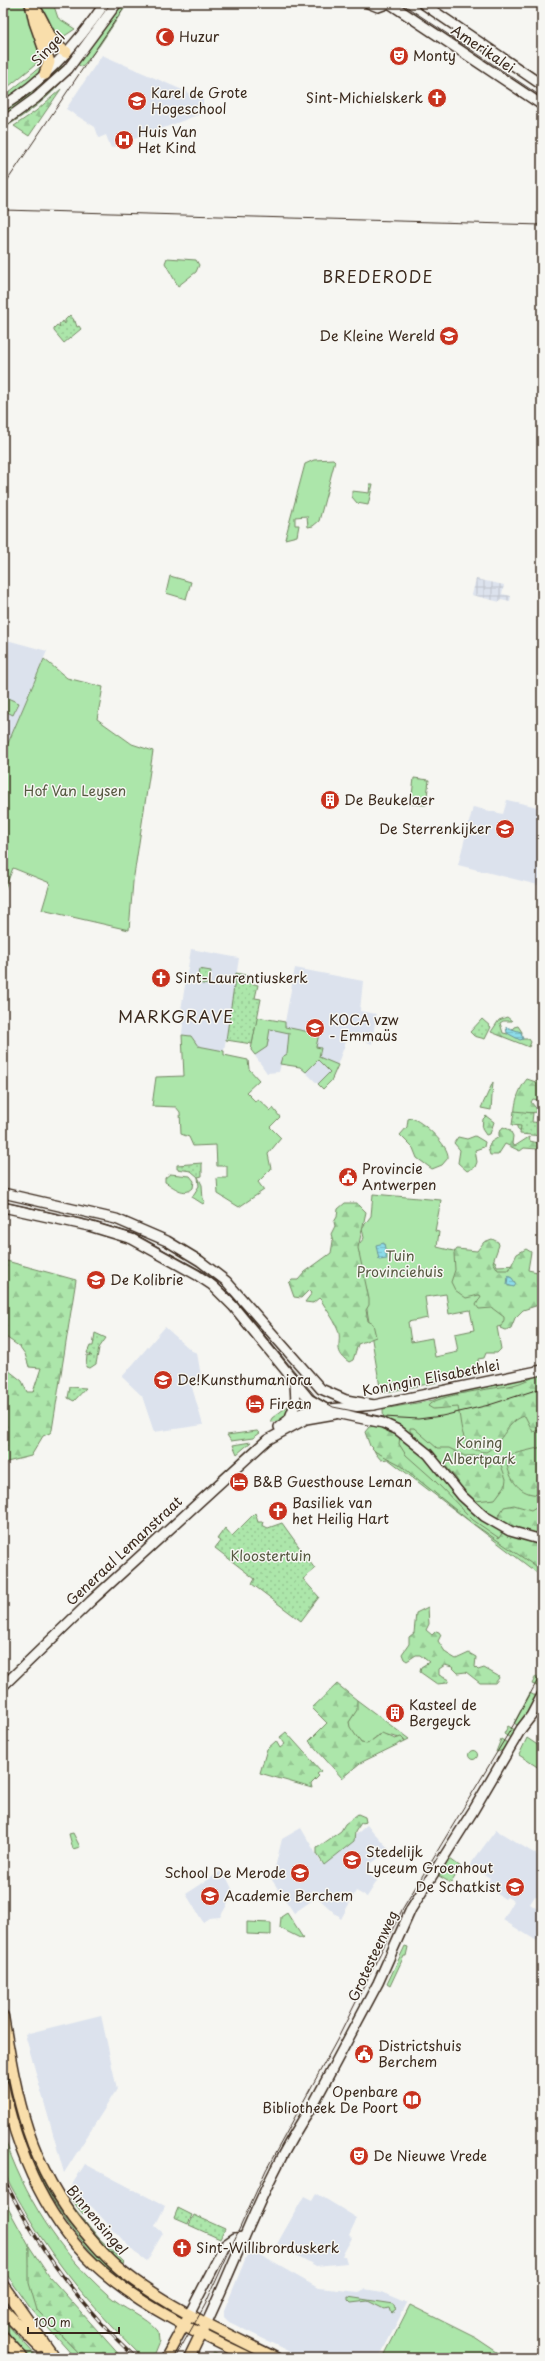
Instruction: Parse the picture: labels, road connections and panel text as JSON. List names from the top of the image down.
{
  "streets": {
    "main road": [
      "Singel",
      "Amerikalei",
      "Koningin Elisabethlei",
      "Generaal Lemanstraat",
      "Grotesteenweg",
      "Binnensingel"
    ]
  },
  "crossings": [
    ["Koningin Elisabethlei", "Generaal Lemanstraat"],
    ["Grotesteenweg", "Binnensingel"]
  ],
  "districts": ["BREDERODE", "MARKGRAVE"],
  "parks": [
    "Hof Van Leysen",
    "Tuin Provinciehuis",
    "Koning Albertpark",
    "Kloostertuin"
  ],
  "places": {
    "mosque": ["Huzur"],
    "theatre": ["Monty", "De Nieuwe Vrede"],
    "church": [
      "Sint-Michielskerk",
      "Sint-Laurentiuskerk",
      "Basiliek van het Heilig Hart",
      "Sint-Willibrorduskerk"
    ],
    "school or university": [
      "Karel de Grote Hogeschool",
      "De Kleine Wereld",
      "De Sterrenkijker",
      "KOCA vzw - Emmaüs",
      "De Kolibrie",
      "De!Kunsthumaniora",
      "Stedelijk Lyceum Groenhout",
      "School De Merode",
      "De Schatkist",
      "Academie Berchem"
    ],
    "hospital": ["Huis Van Het Kind"],
    "building": ["De Beukelaer", "Kasteel de Bergeyck"],
    "public building": ["Provincie Antwerpen", "Districtshuis Berchem"],
    "hotel": ["Firean", "B&B Guesthouse Leman"],
    "library": ["Openbare Bibliotheek De Poort"]
  },
  "scale_bar": "100 m"
}
